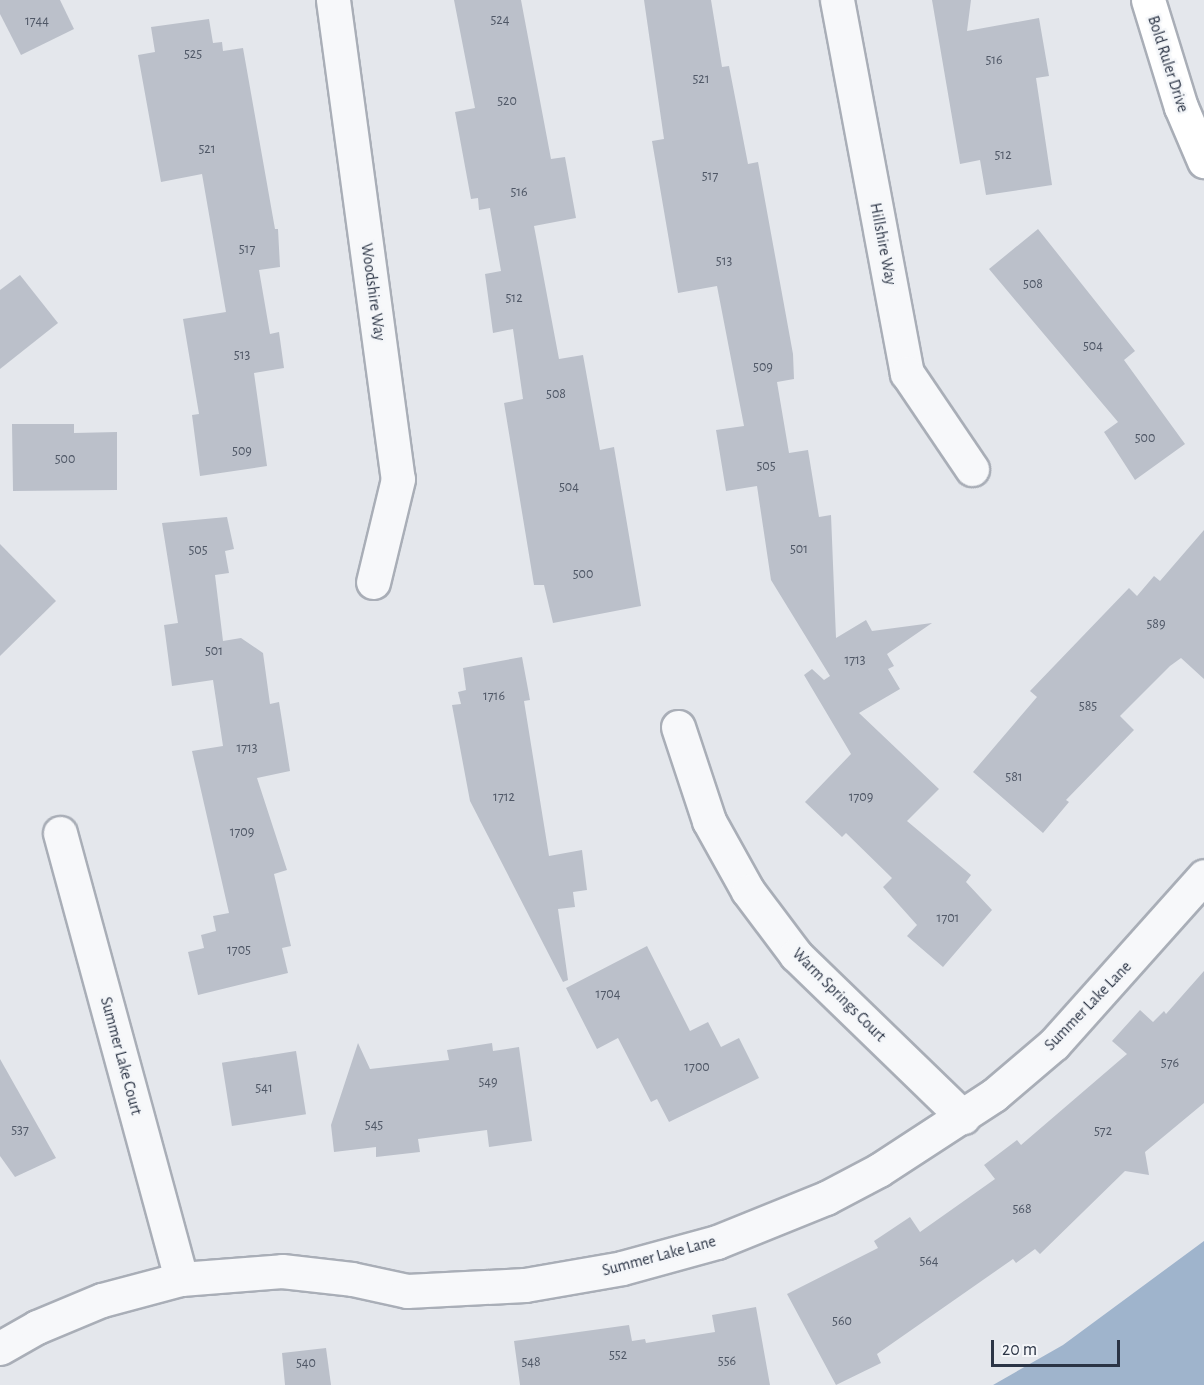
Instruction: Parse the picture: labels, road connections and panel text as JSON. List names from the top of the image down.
{
  "streets": {
    "street": [
      "Bold Ruler Drive",
      "Hillshire Way",
      "Woodshire Way",
      "Warm Springs Court",
      "Summer Lake Lane",
      "Summer Lake Court"
    ]
  },
  "crossings": [
    ["Warm Springs Court", "Summer Lake Lane"],
    ["Summer Lake Lane", "Summer Lake Court"]
  ],
  "house_numbers": [
    "524",
    "1744",
    "525",
    "516",
    "521",
    "520",
    "521",
    "512",
    "517",
    "516",
    "517",
    "513",
    "508",
    "512",
    "504",
    "513",
    "509",
    "508",
    "500",
    "509",
    "500",
    "505",
    "504",
    "501",
    "505",
    "500",
    "589",
    "501",
    "1713",
    "1716",
    "585",
    "1713",
    "581",
    "1712",
    "1709",
    "1709",
    "1701",
    "1705",
    "1704",
    "576",
    "1700",
    "549",
    "541",
    "545",
    "537",
    "572",
    "568",
    "564",
    "560",
    "552",
    "556",
    "548",
    "540"
  ],
  "scale_bar": "20 m"
}
